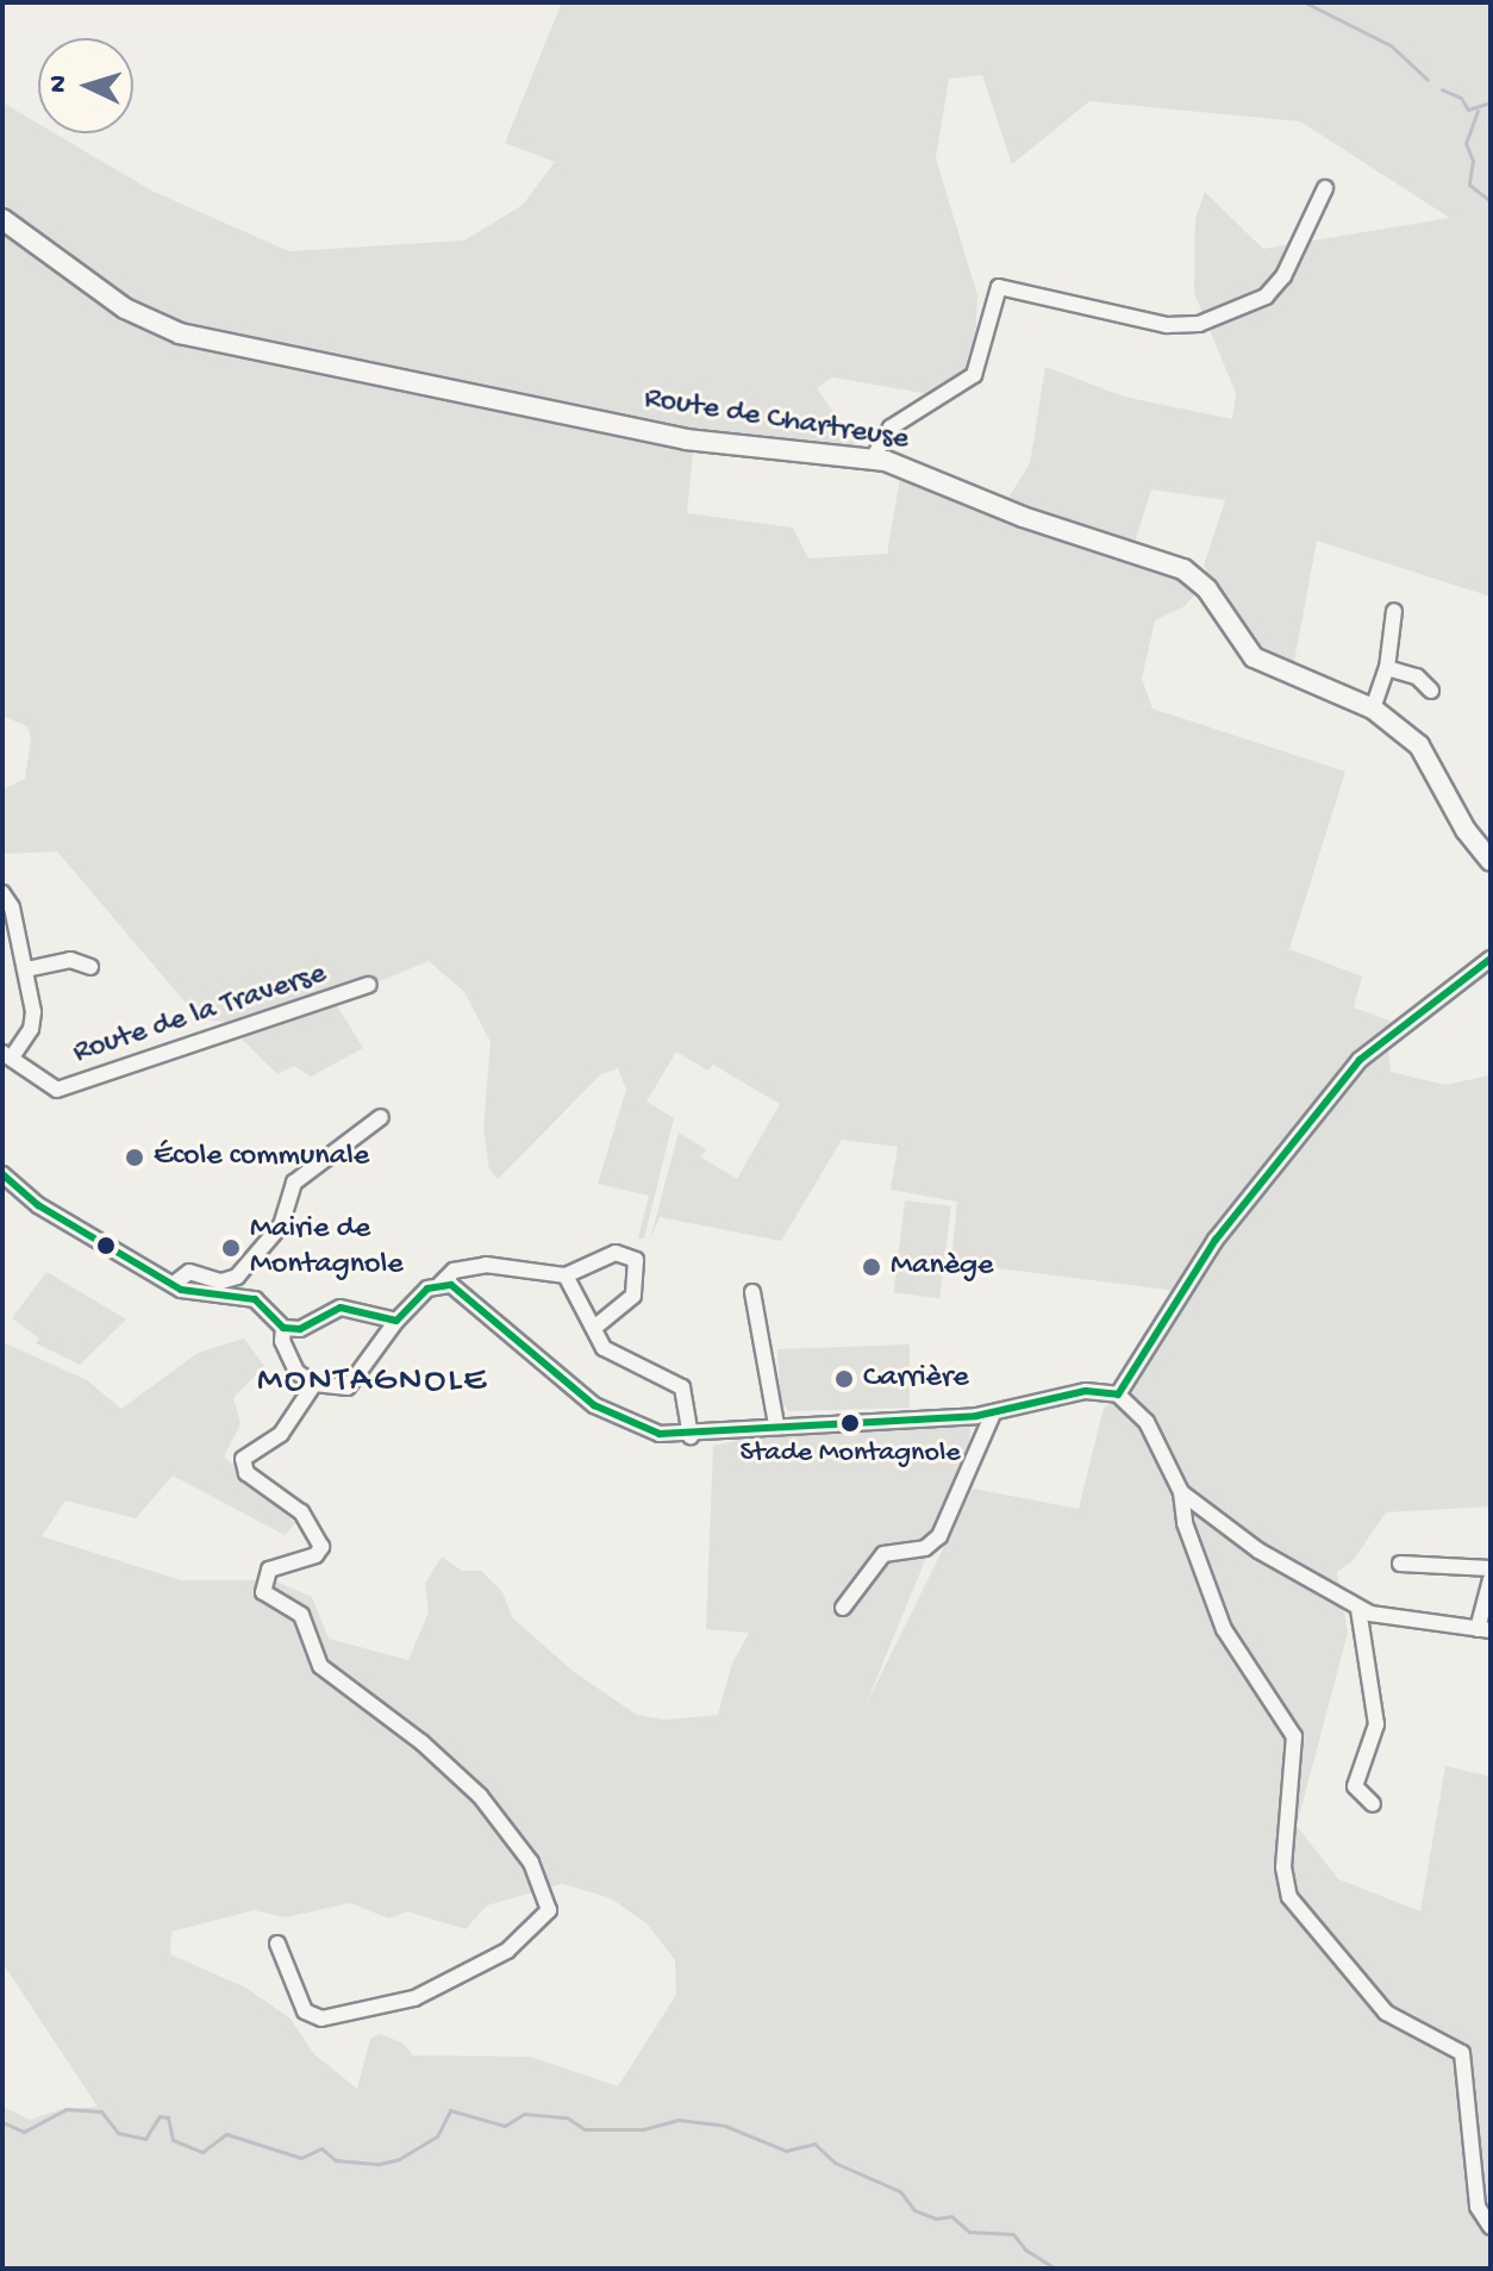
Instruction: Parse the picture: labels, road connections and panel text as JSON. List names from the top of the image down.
{
  "streets": {
    "main road": ["Route de Chartreuse"],
    "street": ["Route de la Traverse"]
  },
  "districts": ["MONTAGNOLE"],
  "places": [
    "École communale",
    "Mairie de Montagnole",
    "Manège",
    "Carrière",
    "Stade Montagnole"
  ],
  "north": "left"
}
